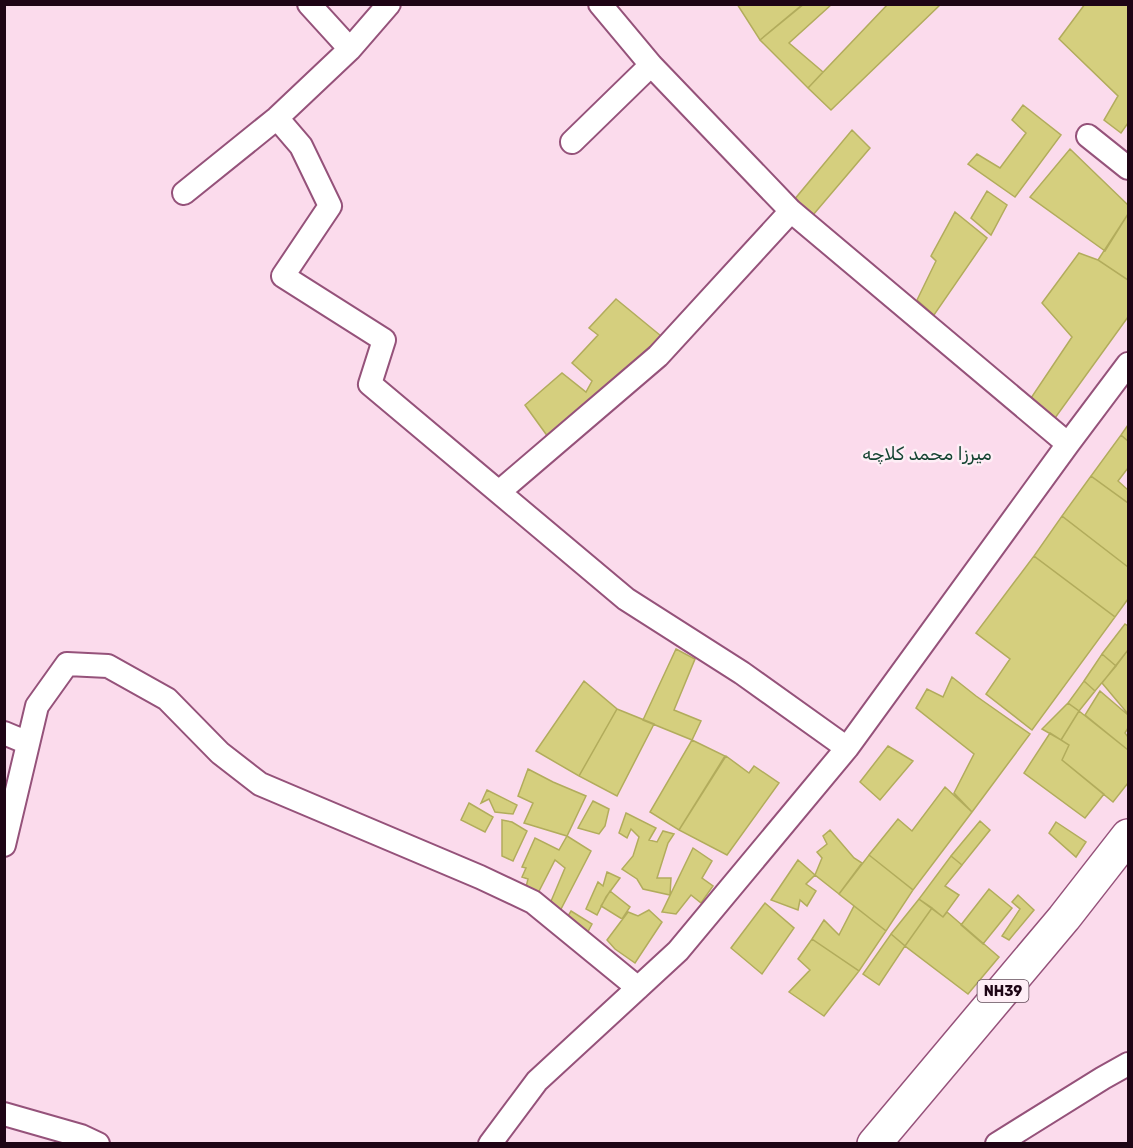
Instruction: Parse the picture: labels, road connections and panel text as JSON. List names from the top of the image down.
{
  "streets": {
    "main road": ["NH39"]
  },
  "districts": ["میرزا محمد کلاچه"]
}
